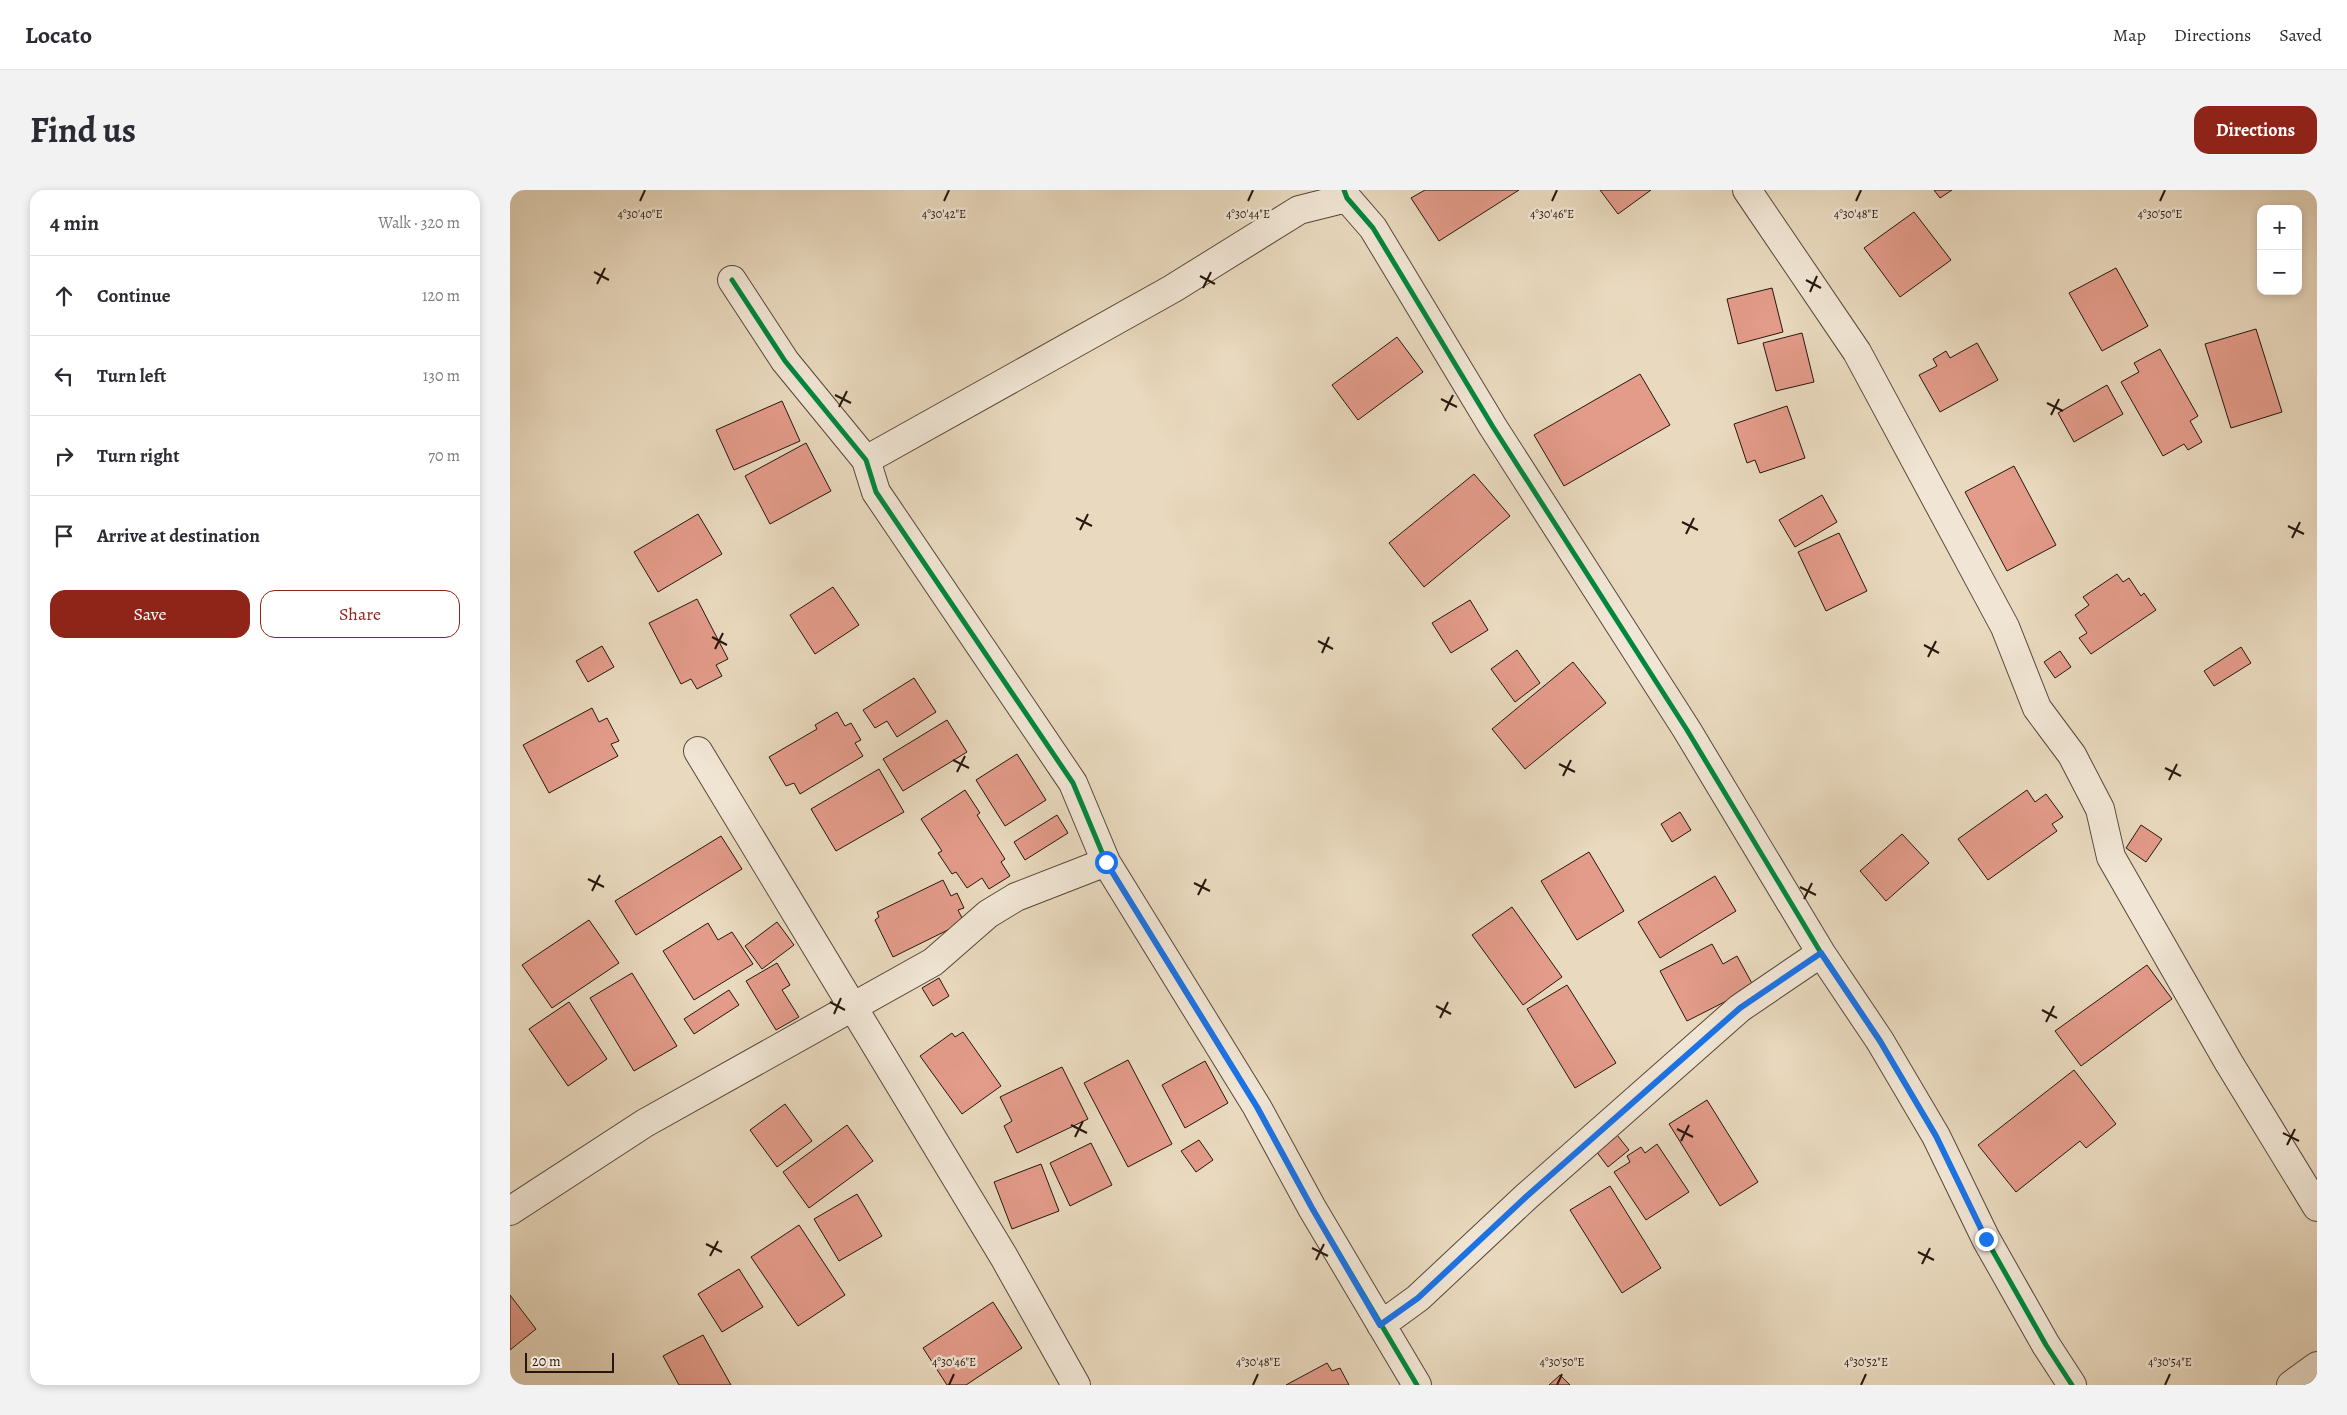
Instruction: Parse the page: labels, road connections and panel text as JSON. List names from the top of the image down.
{
  "scale_bar": "20 m",
  "page": {
    "header": "Locato",
    "nav": ["Map", "Directions", "Saved"],
    "title": "Find us",
    "buttons": [
      "Directions",
      ["Save", "Share"]
    ],
    "heading": ["4 min", "Walk · 320 m"],
    "map_buttons": ["+", "−"],
    "list": [
      ["Continue", "120 m"],
      ["Turn left", "130 m"],
      ["Turn right", "70 m"],
      "Arrive at destination"
    ],
    "scale": "20 m"
  },
  "coordinates": [
    "4°30'40\"E",
    "4°30'42\"E",
    "4°30'44\"E",
    "4°30'46\"E",
    "4°30'48\"E",
    "4°30'50\"E",
    "4°30'52\"E",
    "4°30'54\"E"
  ]
}
